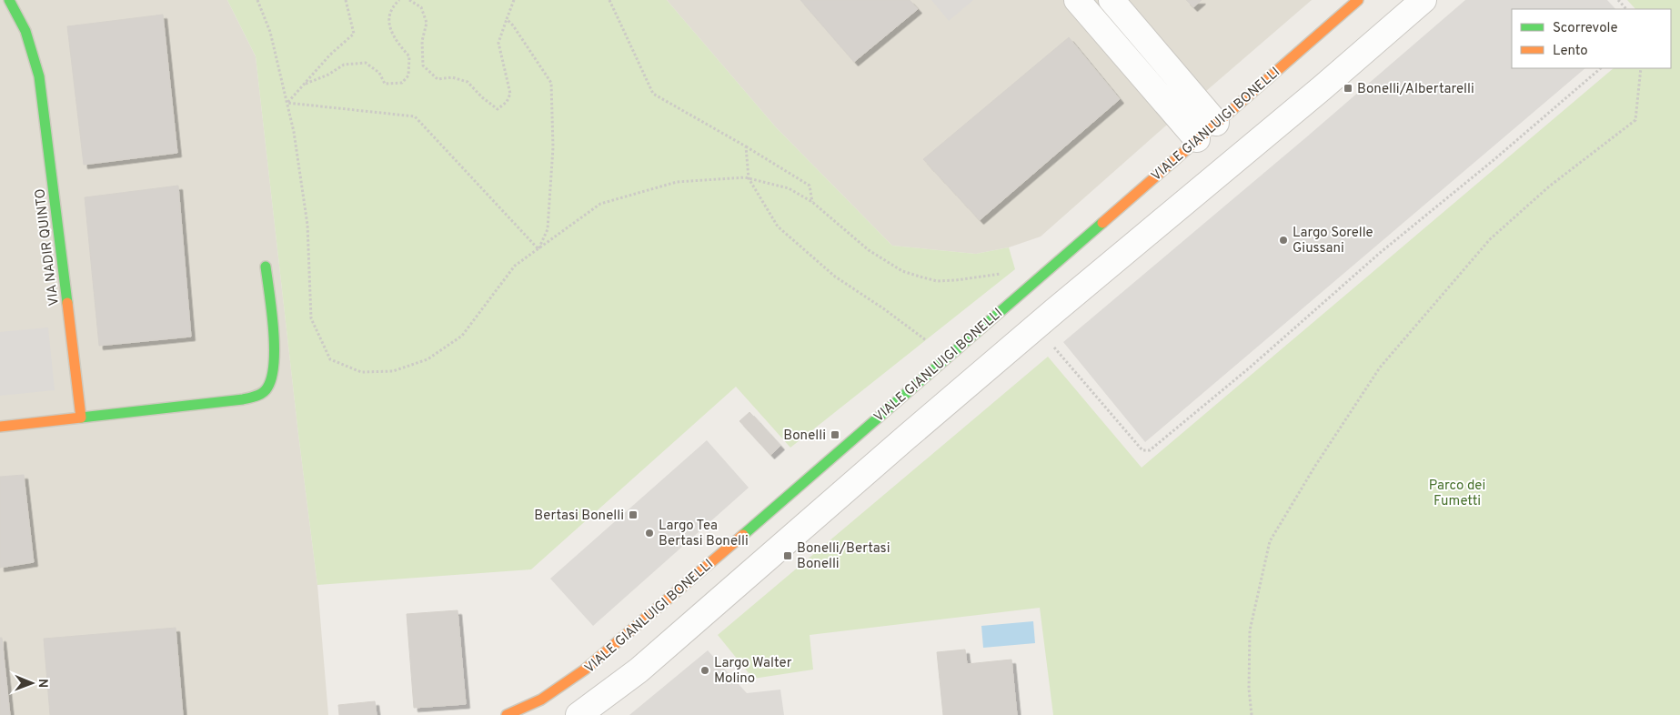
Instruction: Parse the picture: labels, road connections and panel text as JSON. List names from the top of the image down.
{
  "streets": {
    "street": ["VIALE GIANLUIGI BONELLI", "VIA NADIR QUINTO"]
  },
  "parks": ["Parco dei Fumetti"],
  "places": {
    "transit": [
      "Bonelli/Albertarelli",
      "Bonelli",
      "Bertasi Bonelli",
      "Bonelli/Bertasi Bonelli"
    ],
    "other": ["Largo Sorelle Giussani", "Largo Tea Bertasi Bonelli", "Largo Walter Molino"]
  },
  "legend": ["Scorrevole", "Lento"],
  "north": "right"
}
